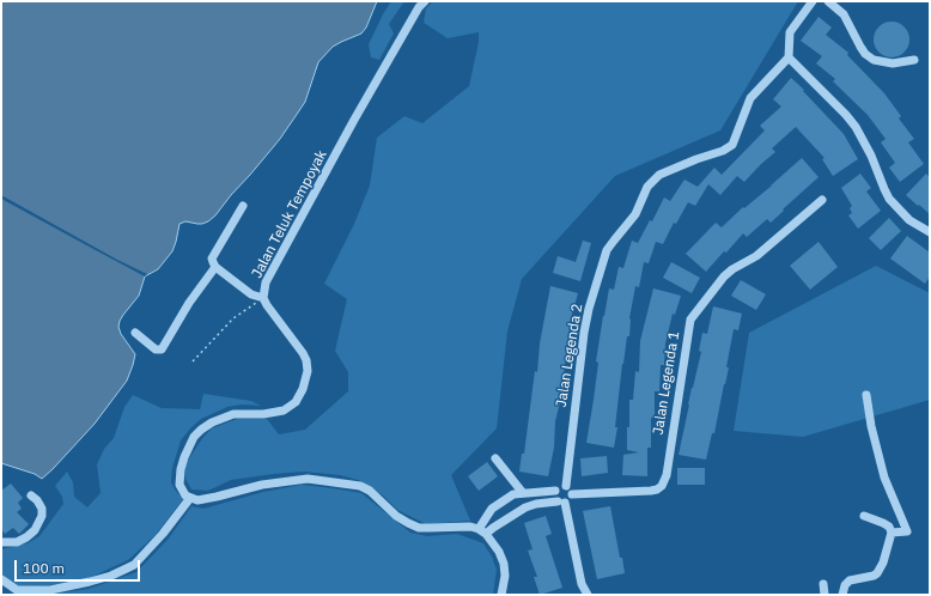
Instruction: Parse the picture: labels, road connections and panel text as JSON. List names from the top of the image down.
{
  "streets": {
    "street": ["Jalan Teluk Tempoyak", "Jalan Legenda 2", "Jalan Legenda 1"]
  },
  "crossings": [
    ["Jalan Legenda 2", "Jalan Legenda 1"]
  ],
  "scale_bar": "100 m"
}
